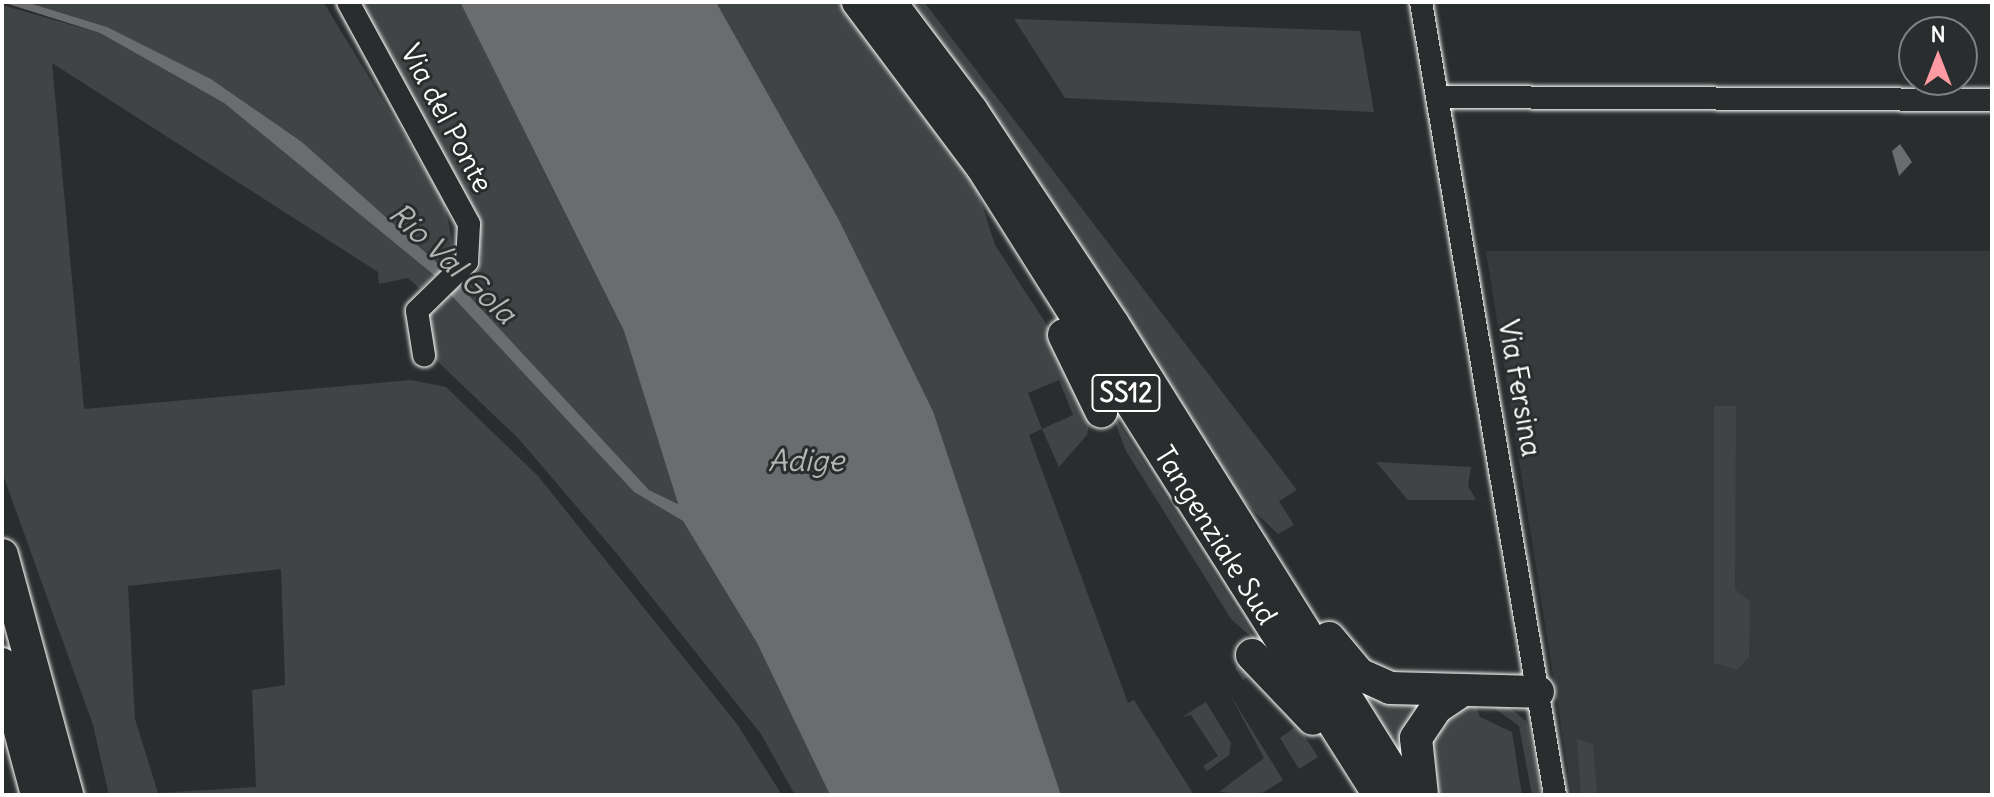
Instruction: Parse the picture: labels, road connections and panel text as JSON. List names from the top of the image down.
{
  "streets": {
    "highway": ["SS12", "Tangenziale Sud"],
    "street": ["Via del Ponte", "Via Fersina"]
  },
  "water": ["Rio Val Gola", "Adige"],
  "north": "top"
}
